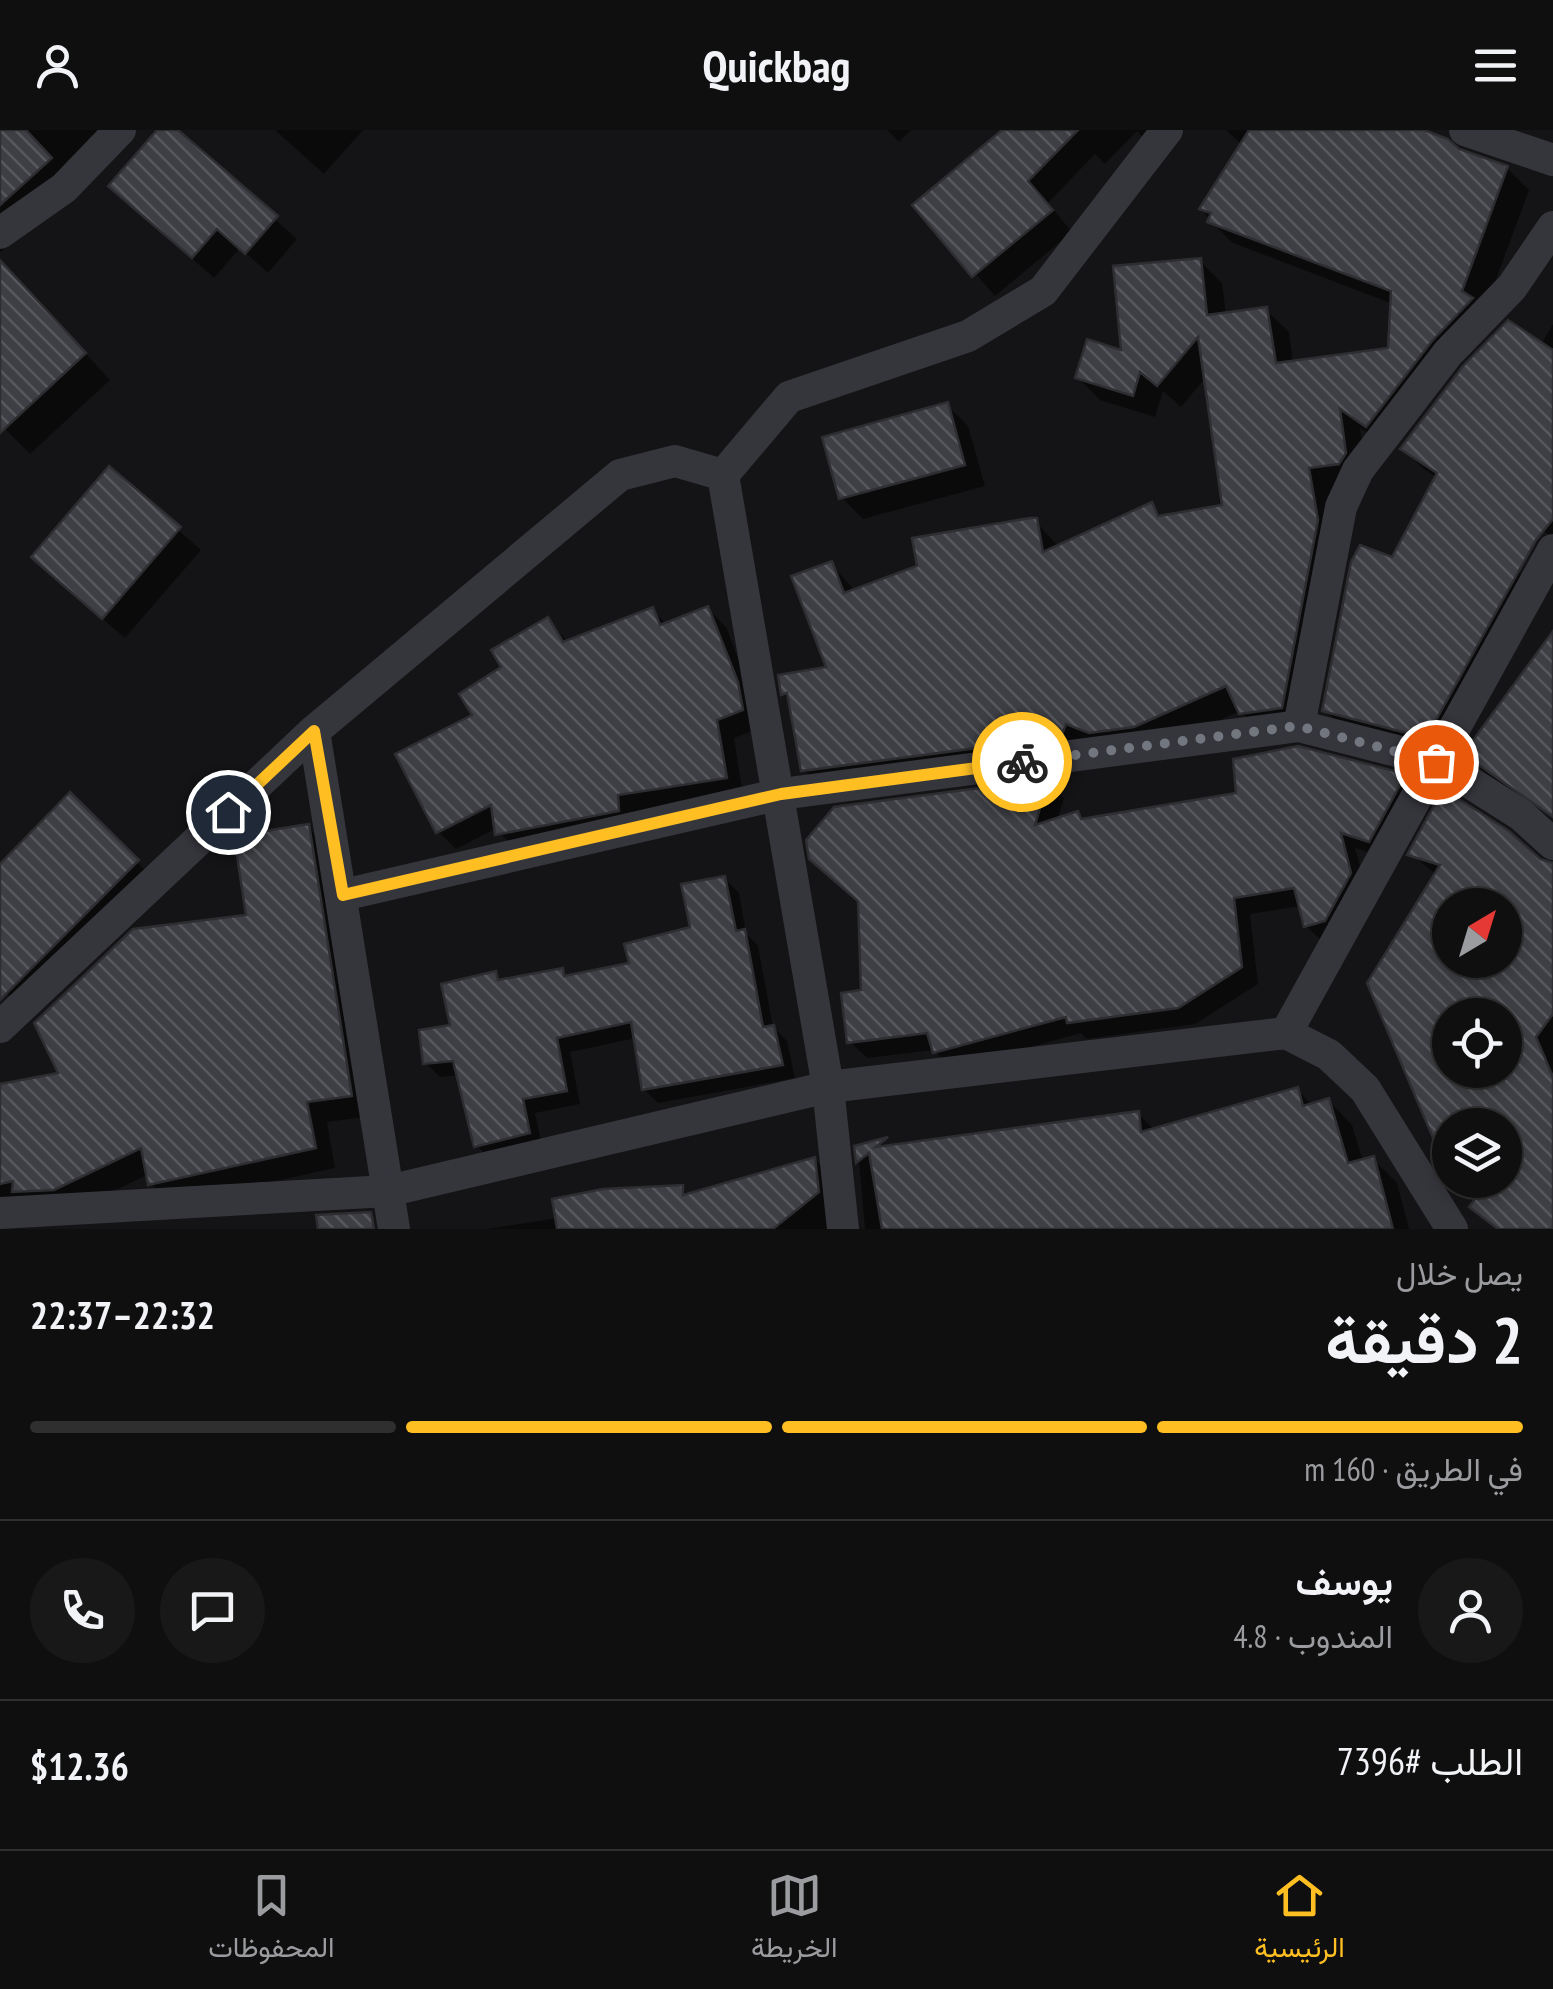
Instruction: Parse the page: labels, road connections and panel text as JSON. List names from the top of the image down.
{
  "north": "top right",
  "page": {
    "header": "Quickbag",
    "heading": ["2 دقيقة", "يصل خلال", "22:32–22:37"],
    "panel": [
      "يوسف",
      "المندوب · 4.8",
      "الطلب #7396",
      "$12.36"
    ],
    "bar": "في الطريق · 160 m",
    "tabs": ["الرئيسية", "الخريطة", "المحفوظات"]
  }
}
